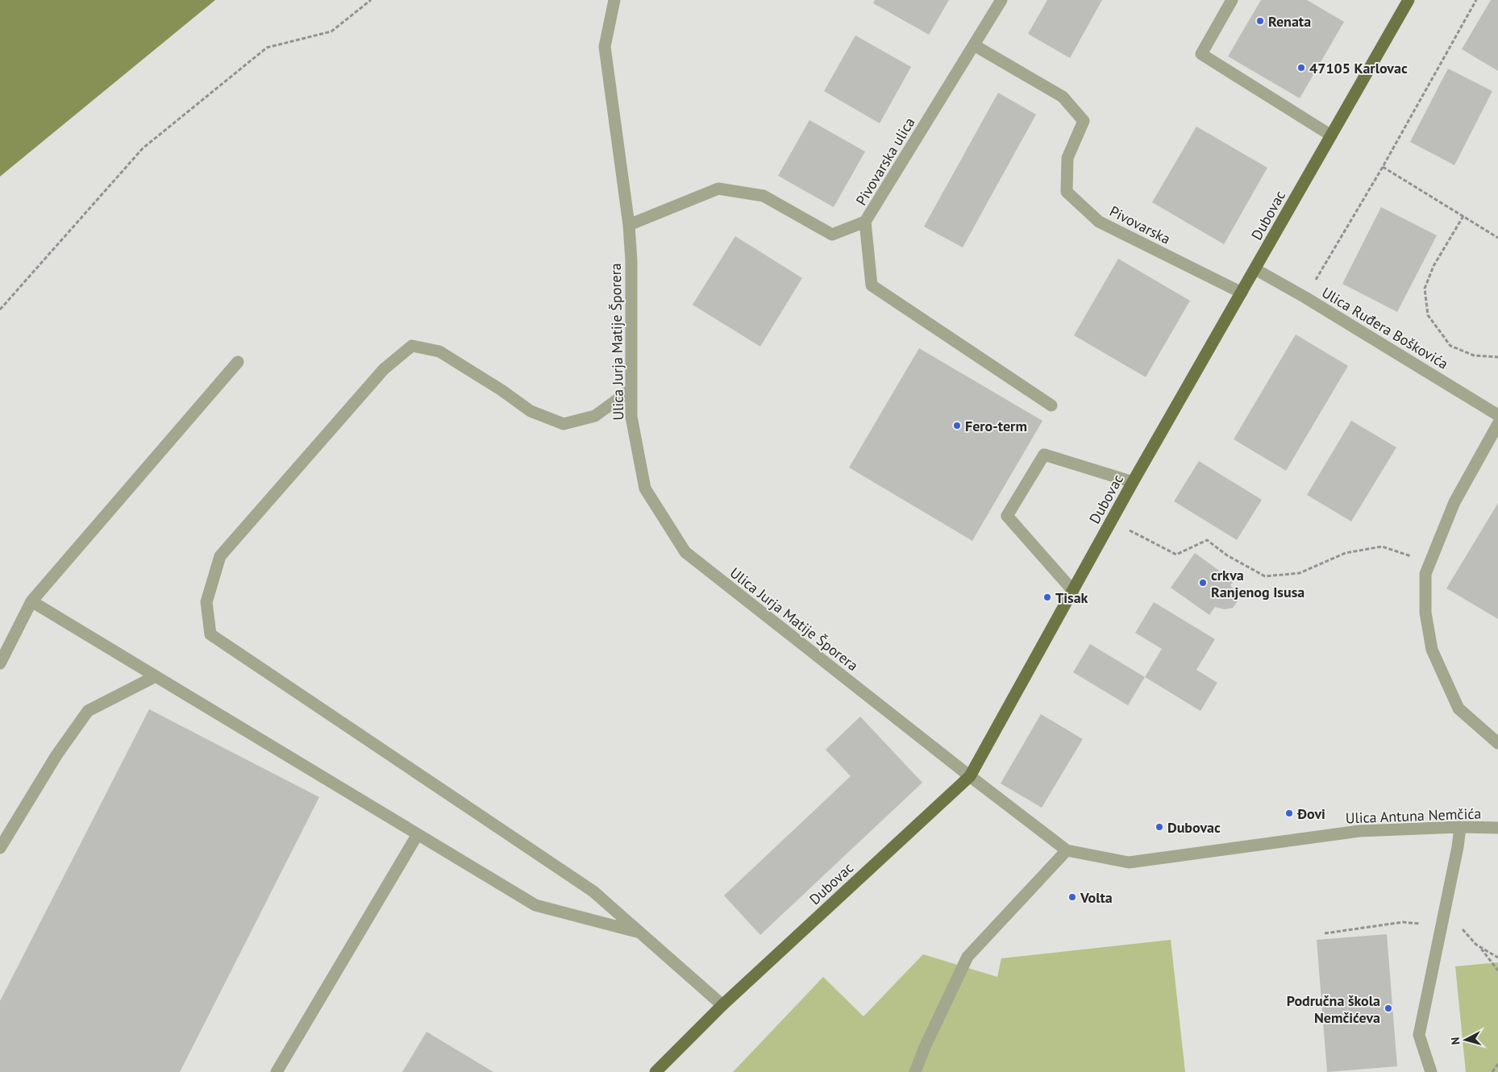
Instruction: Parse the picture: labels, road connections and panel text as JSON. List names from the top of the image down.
{
  "streets": {
    "main road": ["Dubovac"],
    "street": [
      "Pivovarska ulica",
      "Pivovarska",
      "Ulica Ruđera Boškovića",
      "Ulica Jurja Matije Šporera",
      "Ulica Antuna Nemčića"
    ]
  },
  "crossings": [
    ["Pivovarska ulica", "Pivovarska"],
    ["Pivovarska ulica", "Ulica Jurja Matije Šporera"],
    ["Dubovac", "Pivovarska"],
    ["Dubovac", "Ulica Ruđera Boškovića"],
    ["Dubovac", "Ulica Jurja Matije Šporera"],
    ["Dubovac", "Ulica Antuna Nemčića"],
    ["Ulica Jurja Matije Šporera", "Ulica Antuna Nemčića"]
  ],
  "places": [
    "Renata",
    "47105 Karlovac",
    "Fero-term",
    "crkva Ranjenog Isusa",
    "Tisak",
    "Đovi",
    "Dubovac",
    "Volta",
    "Područna škola Nemčićeva"
  ],
  "north": "left"
}
